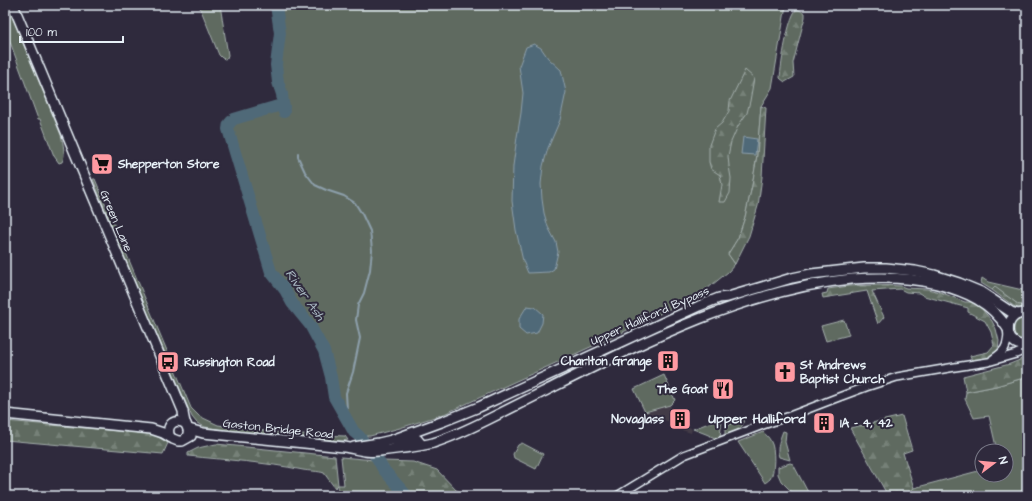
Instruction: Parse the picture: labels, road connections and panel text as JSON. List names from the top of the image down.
{
  "streets": {
    "main road": ["Green Lane", "Upper Halliford Bypass", "Gaston Bridge Road"]
  },
  "crossings": [
    ["Green Lane", "Gaston Bridge Road"],
    ["Upper Halliford Bypass", "Gaston Bridge Road"]
  ],
  "districts": ["Upper Halliford"],
  "water": ["River Ash"],
  "places": {
    "supermarket": ["Shepperton Store"],
    "building": ["Charlton Grange", "Novaglass", "1A - 4, 42"],
    "bus stop": ["Russington Road"],
    "church": ["St Andrews Baptist Church"],
    "restaurant": ["The Goat"]
  },
  "scale_bar": "100 m",
  "north": "right"
}
